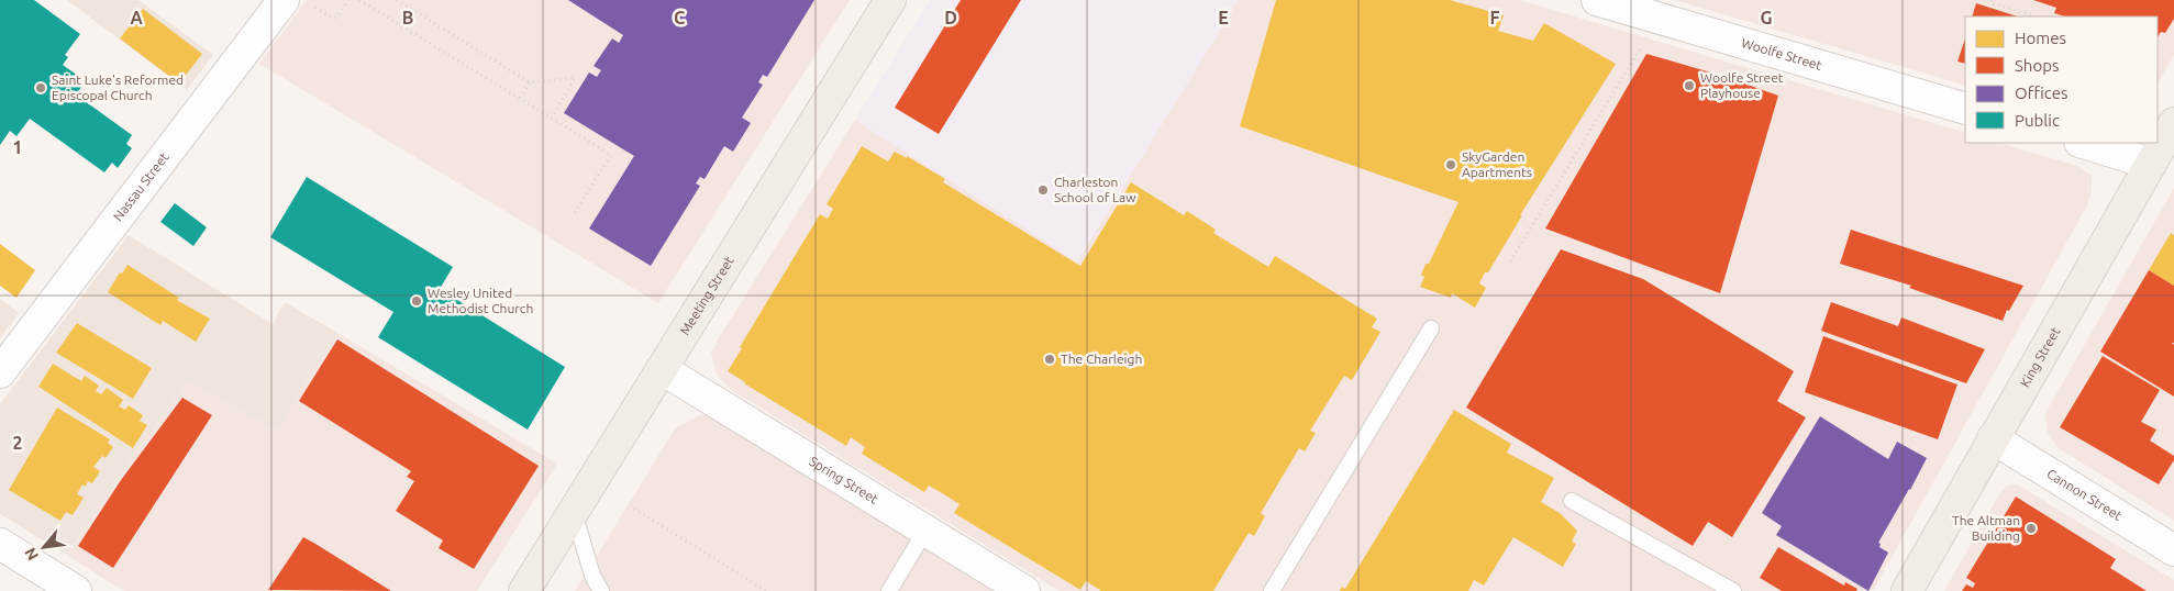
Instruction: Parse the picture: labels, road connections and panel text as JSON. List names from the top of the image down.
{
  "streets": {
    "main road": ["Meeting Street", "King Street"],
    "street": [
      "Woolfe Street",
      "Nassau Street",
      "Spring Street",
      "Cannon Street"
    ]
  },
  "crossings": [
    ["Meeting Street", "Spring Street"],
    ["King Street", "Cannon Street"]
  ],
  "places": [
    "Woolfe Street Playhouse",
    "Saint Luke's Reformed Episcopal Church",
    "SkyGarden Apartments",
    "Charleston School of Law",
    "Wesley United Methodist Church",
    "The Charleigh",
    "The Altman Building"
  ],
  "legend": [
    "Homes",
    "Shops",
    "Offices",
    "Public"
  ],
  "north": "bottom left",
  "grid": {
    "columns": [
      "A",
      "B",
      "C",
      "D",
      "E",
      "F",
      "G"
    ],
    "rows": ["1", "2"]
  }
}
